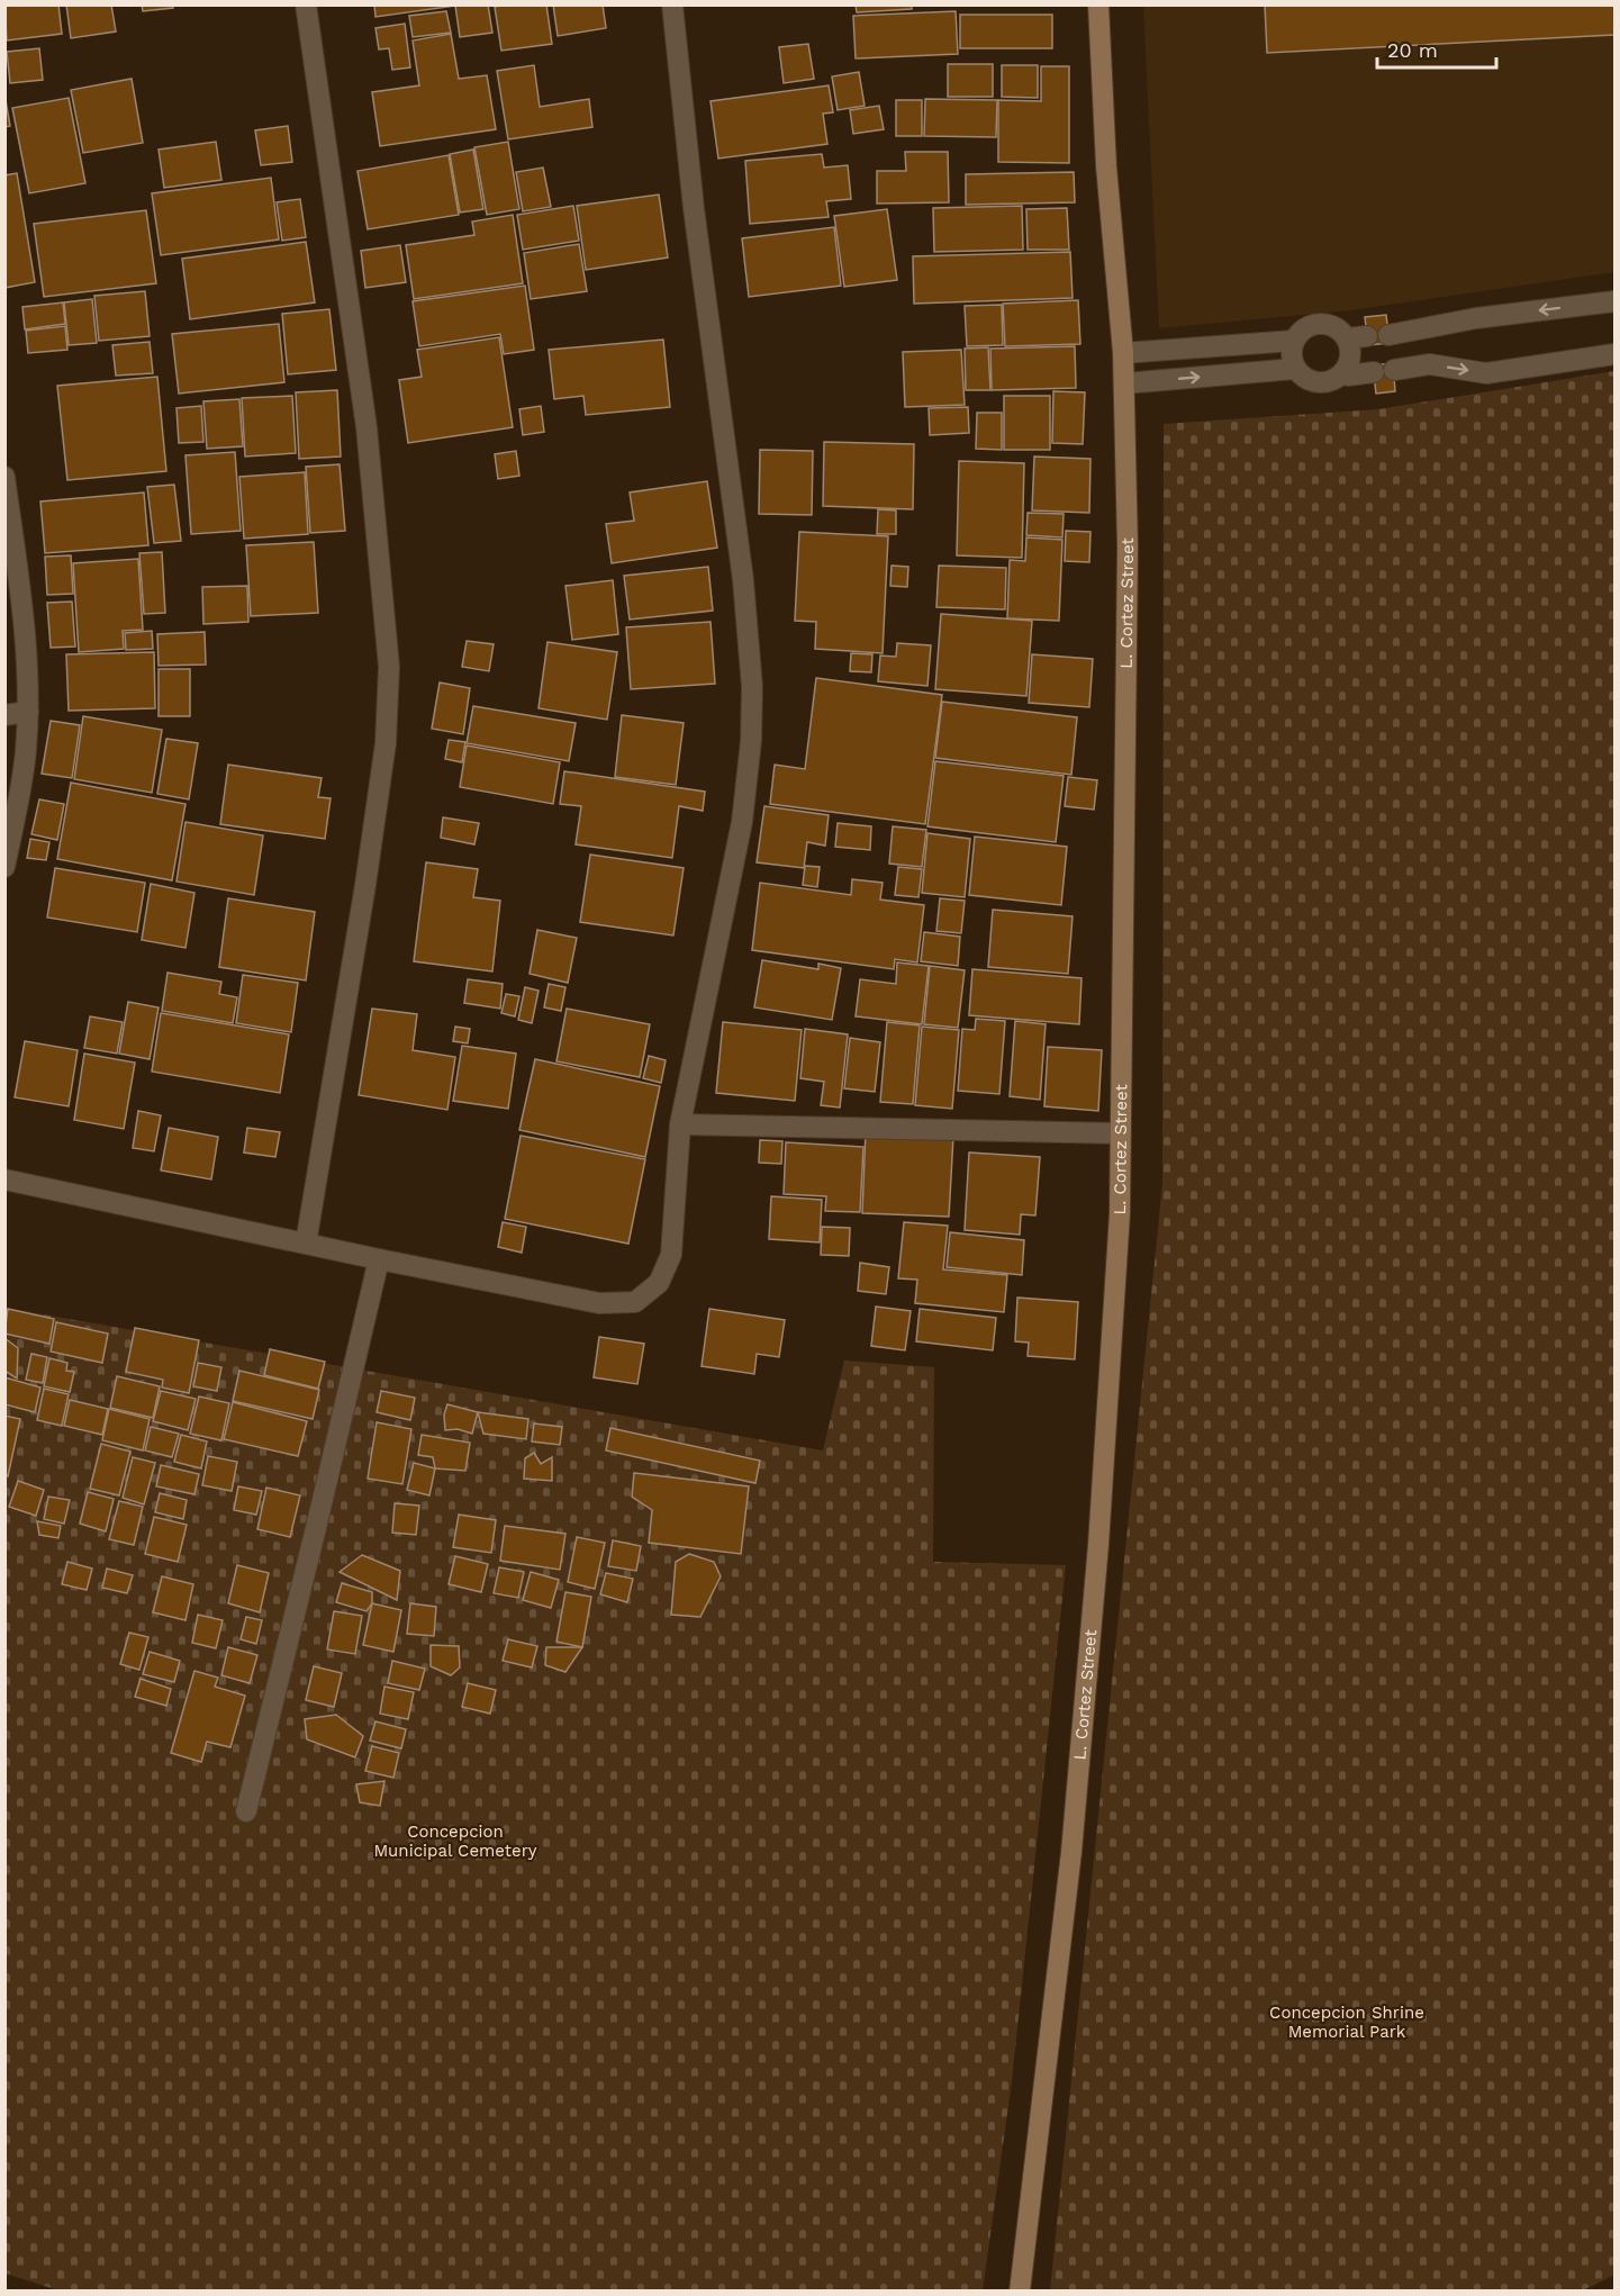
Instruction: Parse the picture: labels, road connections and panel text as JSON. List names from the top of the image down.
{
  "streets": {
    "main road": ["L. Cortez Street"]
  },
  "parks": ["Concepcion Municipal Cemetery", "Concepcion Shrine Memorial Park"],
  "scale_bar": "20 m"
}
